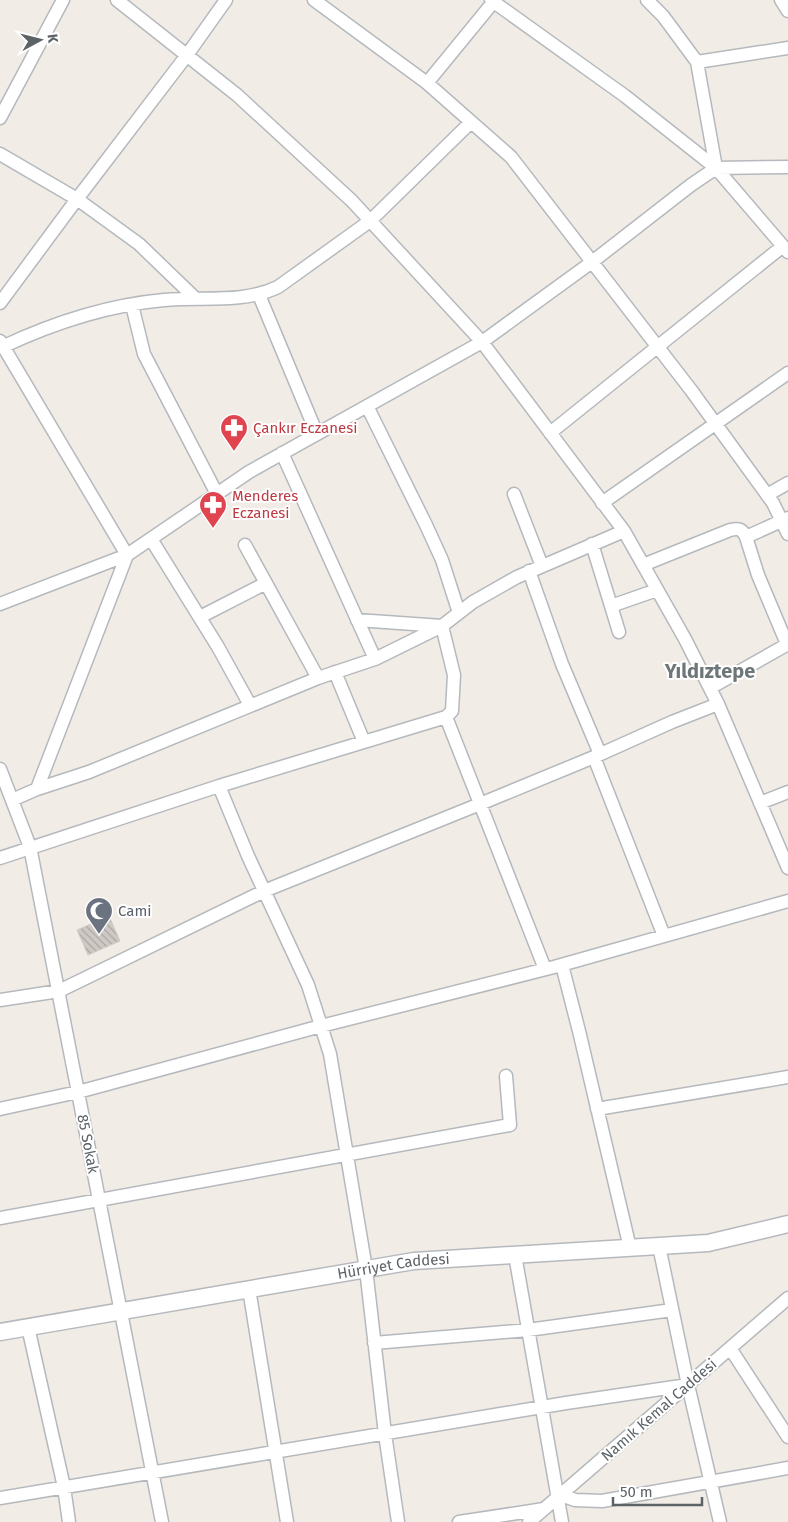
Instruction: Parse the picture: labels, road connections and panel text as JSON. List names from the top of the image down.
{
  "streets": {
    "street": ["85 Sokak", "Hürriyet Caddesi", "Namık Kemal Caddesi"]
  },
  "crossings": [
    ["85 Sokak", "Hürriyet Caddesi"]
  ],
  "districts": ["Yıldıztepe"],
  "places": {
    "pharmacy": ["Çankır Eczanesi", "Menderes Eczanesi"],
    "mosque": ["Cami"]
  },
  "scale_bar": "50 m",
  "north": "right"
}
